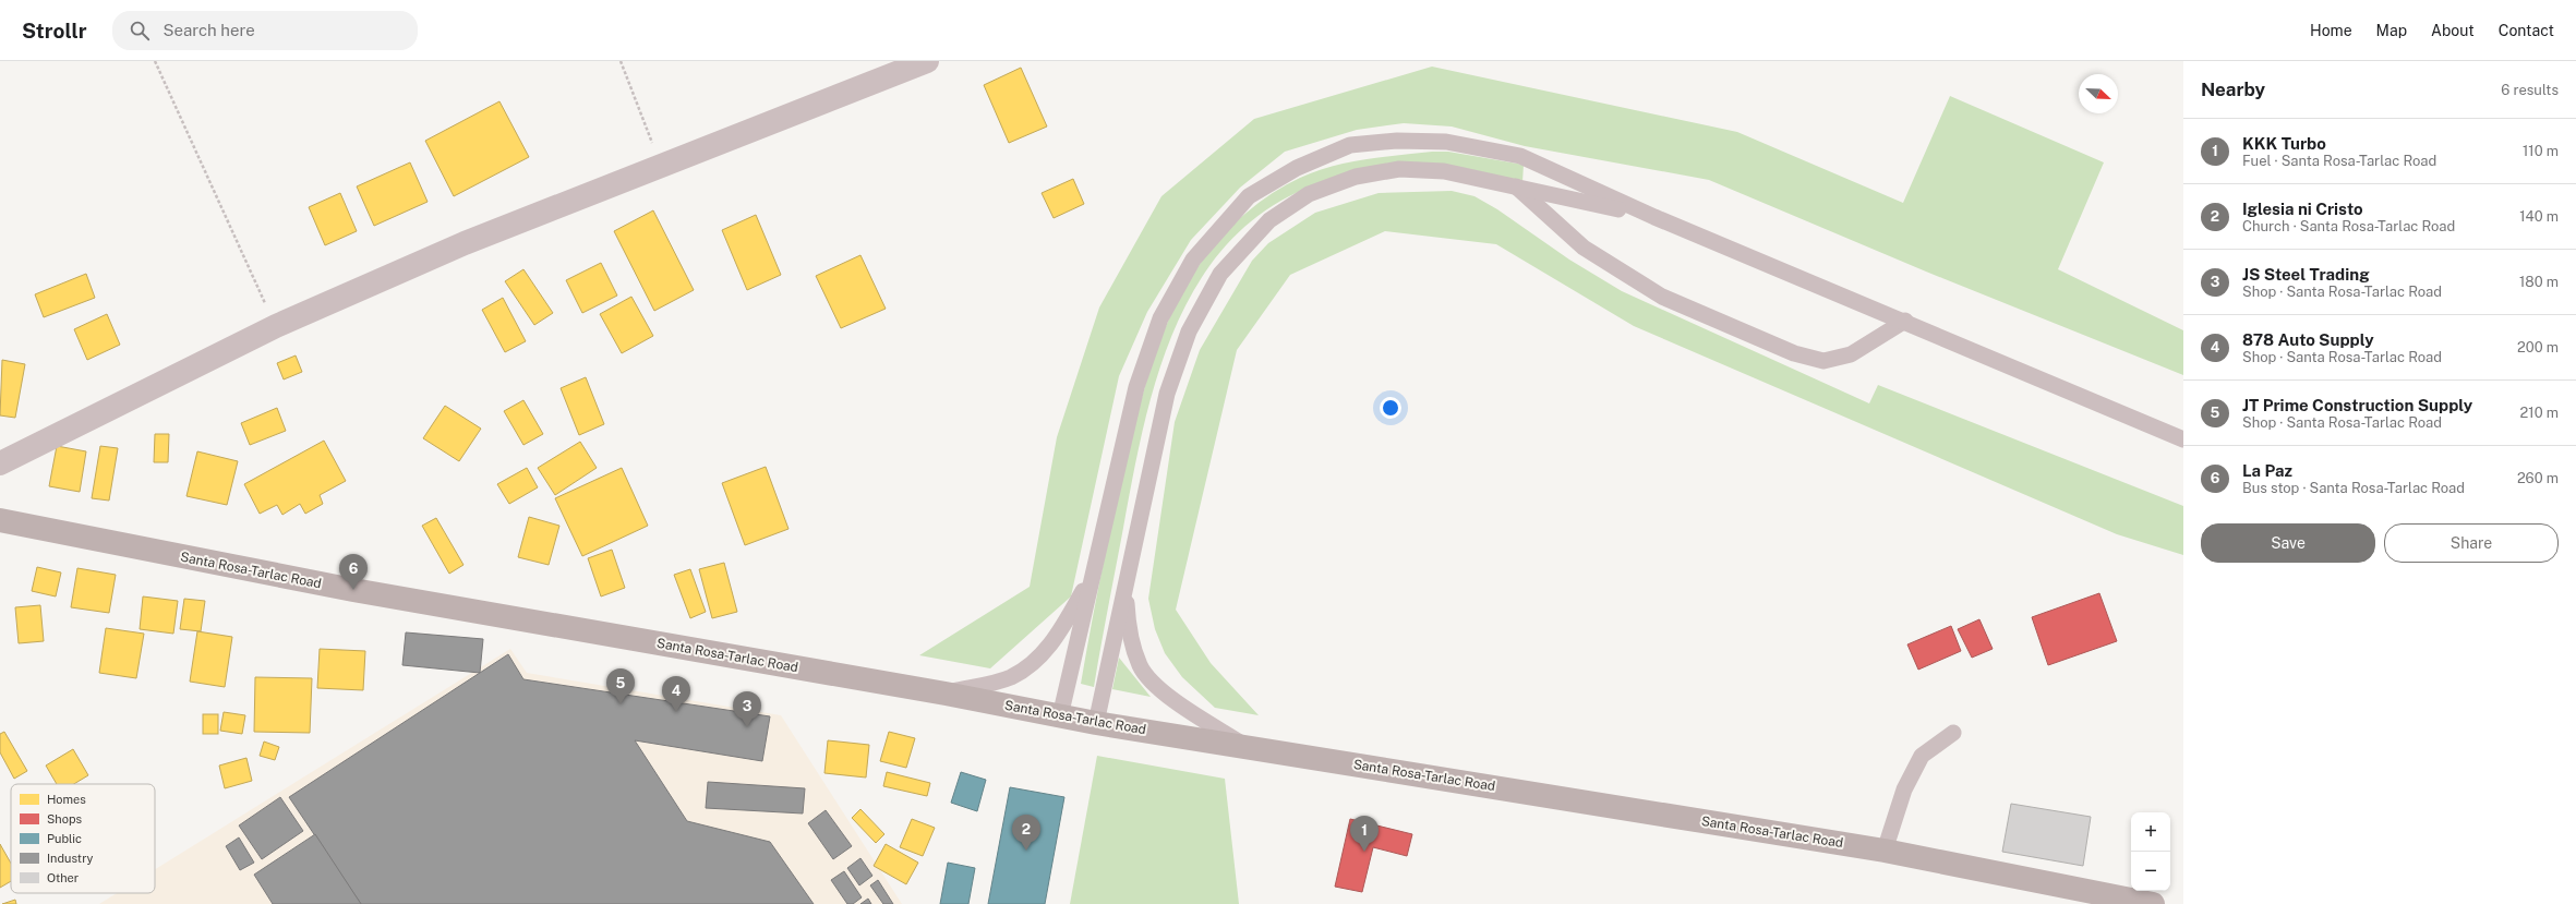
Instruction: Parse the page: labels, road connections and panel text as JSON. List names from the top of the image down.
{
  "streets": {
    "highway": ["Santa Rosa-Tarlac Road"]
  },
  "legend": [
    "Homes",
    "Shops",
    "Public",
    "Industry",
    "Other"
  ],
  "north": "bottom right",
  "page": {
    "header": "Strollr",
    "search": "Search here",
    "nav": [
      "Home",
      "Map",
      "About",
      "Contact"
    ],
    "heading": ["Nearby", "6 results"],
    "list": [
      {
        "mark": "1",
        "name": "KKK Turbo",
        "note": "Fuel · Santa Rosa-Tarlac Road",
        "value": "110 m"
      },
      {
        "mark": "2",
        "name": "Iglesia ni Cristo",
        "note": "Church · Santa Rosa-Tarlac Road",
        "value": "140 m"
      },
      {
        "mark": "3",
        "name": "JS Steel Trading",
        "note": "Shop · Santa Rosa-Tarlac Road",
        "value": "180 m"
      },
      {
        "mark": "4",
        "name": "878 Auto Supply",
        "note": "Shop · Santa Rosa-Tarlac Road",
        "value": "200 m"
      },
      {
        "mark": "5",
        "name": "JT Prime Construction Supply",
        "note": "Shop · Santa Rosa-Tarlac Road",
        "value": "210 m"
      },
      {
        "mark": "6",
        "name": "La Paz",
        "note": "Bus stop · Santa Rosa-Tarlac Road",
        "value": "260 m"
      }
    ],
    "buttons": ["Save", "Share"],
    "pins": [
      "6",
      "5",
      "4",
      "3",
      "2",
      "1"
    ],
    "map_buttons": ["+", "−"]
  }
}
